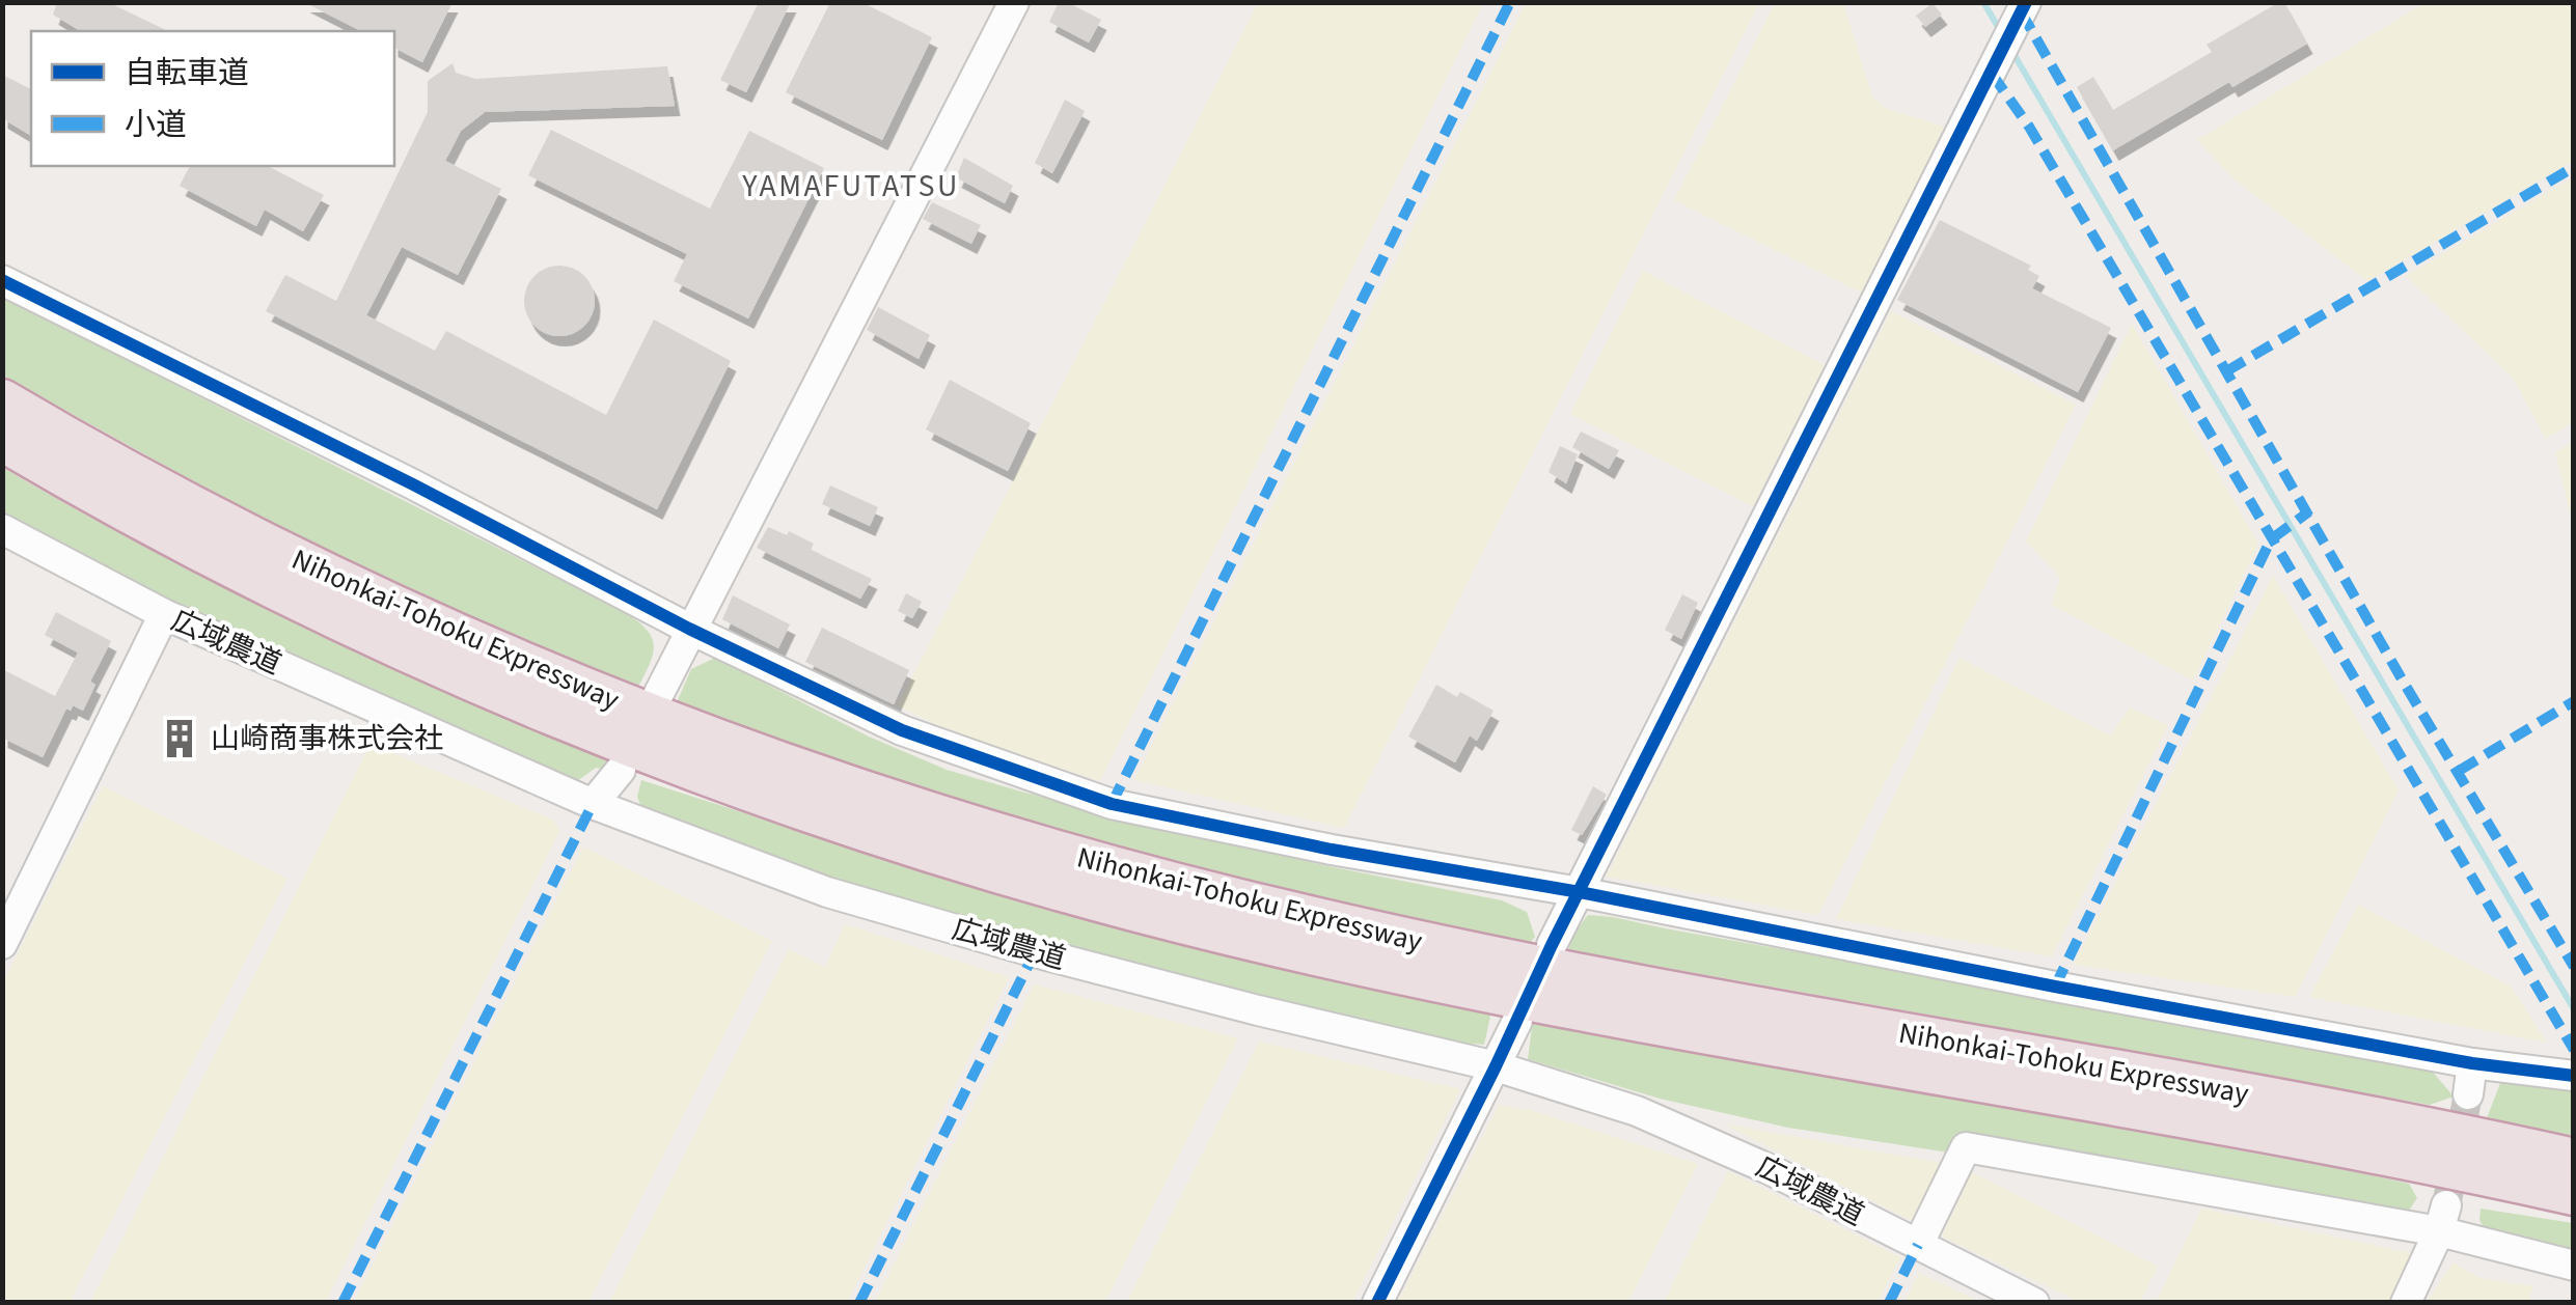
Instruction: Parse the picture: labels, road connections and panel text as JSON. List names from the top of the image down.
{
  "streets": {
    "highway": ["Nihonkai-Tohoku Expressway"],
    "street": ["広域農道"]
  },
  "districts": ["YAMAFUTATSU"],
  "places": {
    "building": ["山崎商事株式会社"]
  },
  "legend": ["自転車道", "小道"]
}
